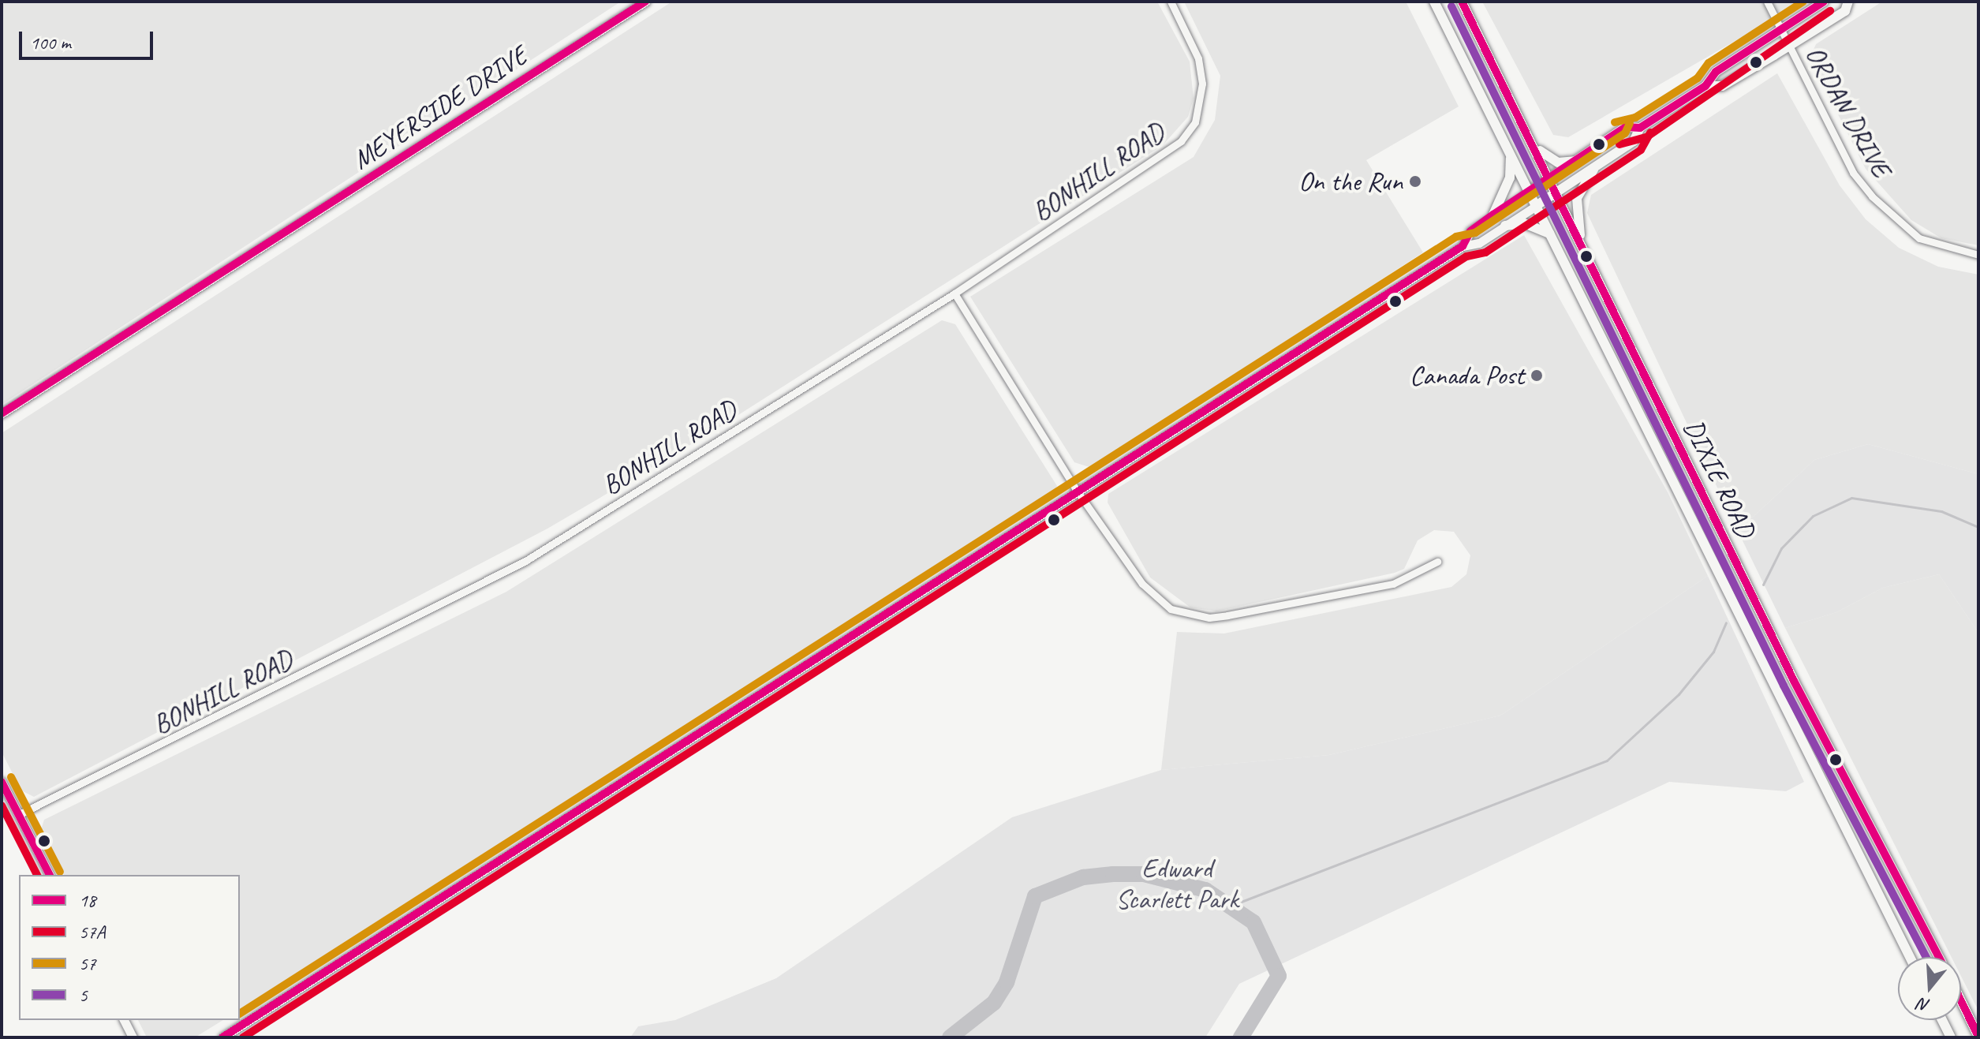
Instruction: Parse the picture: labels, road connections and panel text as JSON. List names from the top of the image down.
{
  "streets": {
    "main road": ["DIXIE ROAD"],
    "street": ["MEYERSIDE DRIVE", "ORDAN DRIVE", "BONHILL ROAD"]
  },
  "parks": ["Edward Scarlett Park"],
  "places": ["On the Run", "Canada Post"],
  "lines": [
    "transit line 18",
    "transit line 57",
    "transit line 5",
    "transit line 57A"
  ],
  "legend": [
    "18",
    "57A",
    "57",
    "5"
  ],
  "scale_bar": "100 m",
  "north": "bottom"
}
